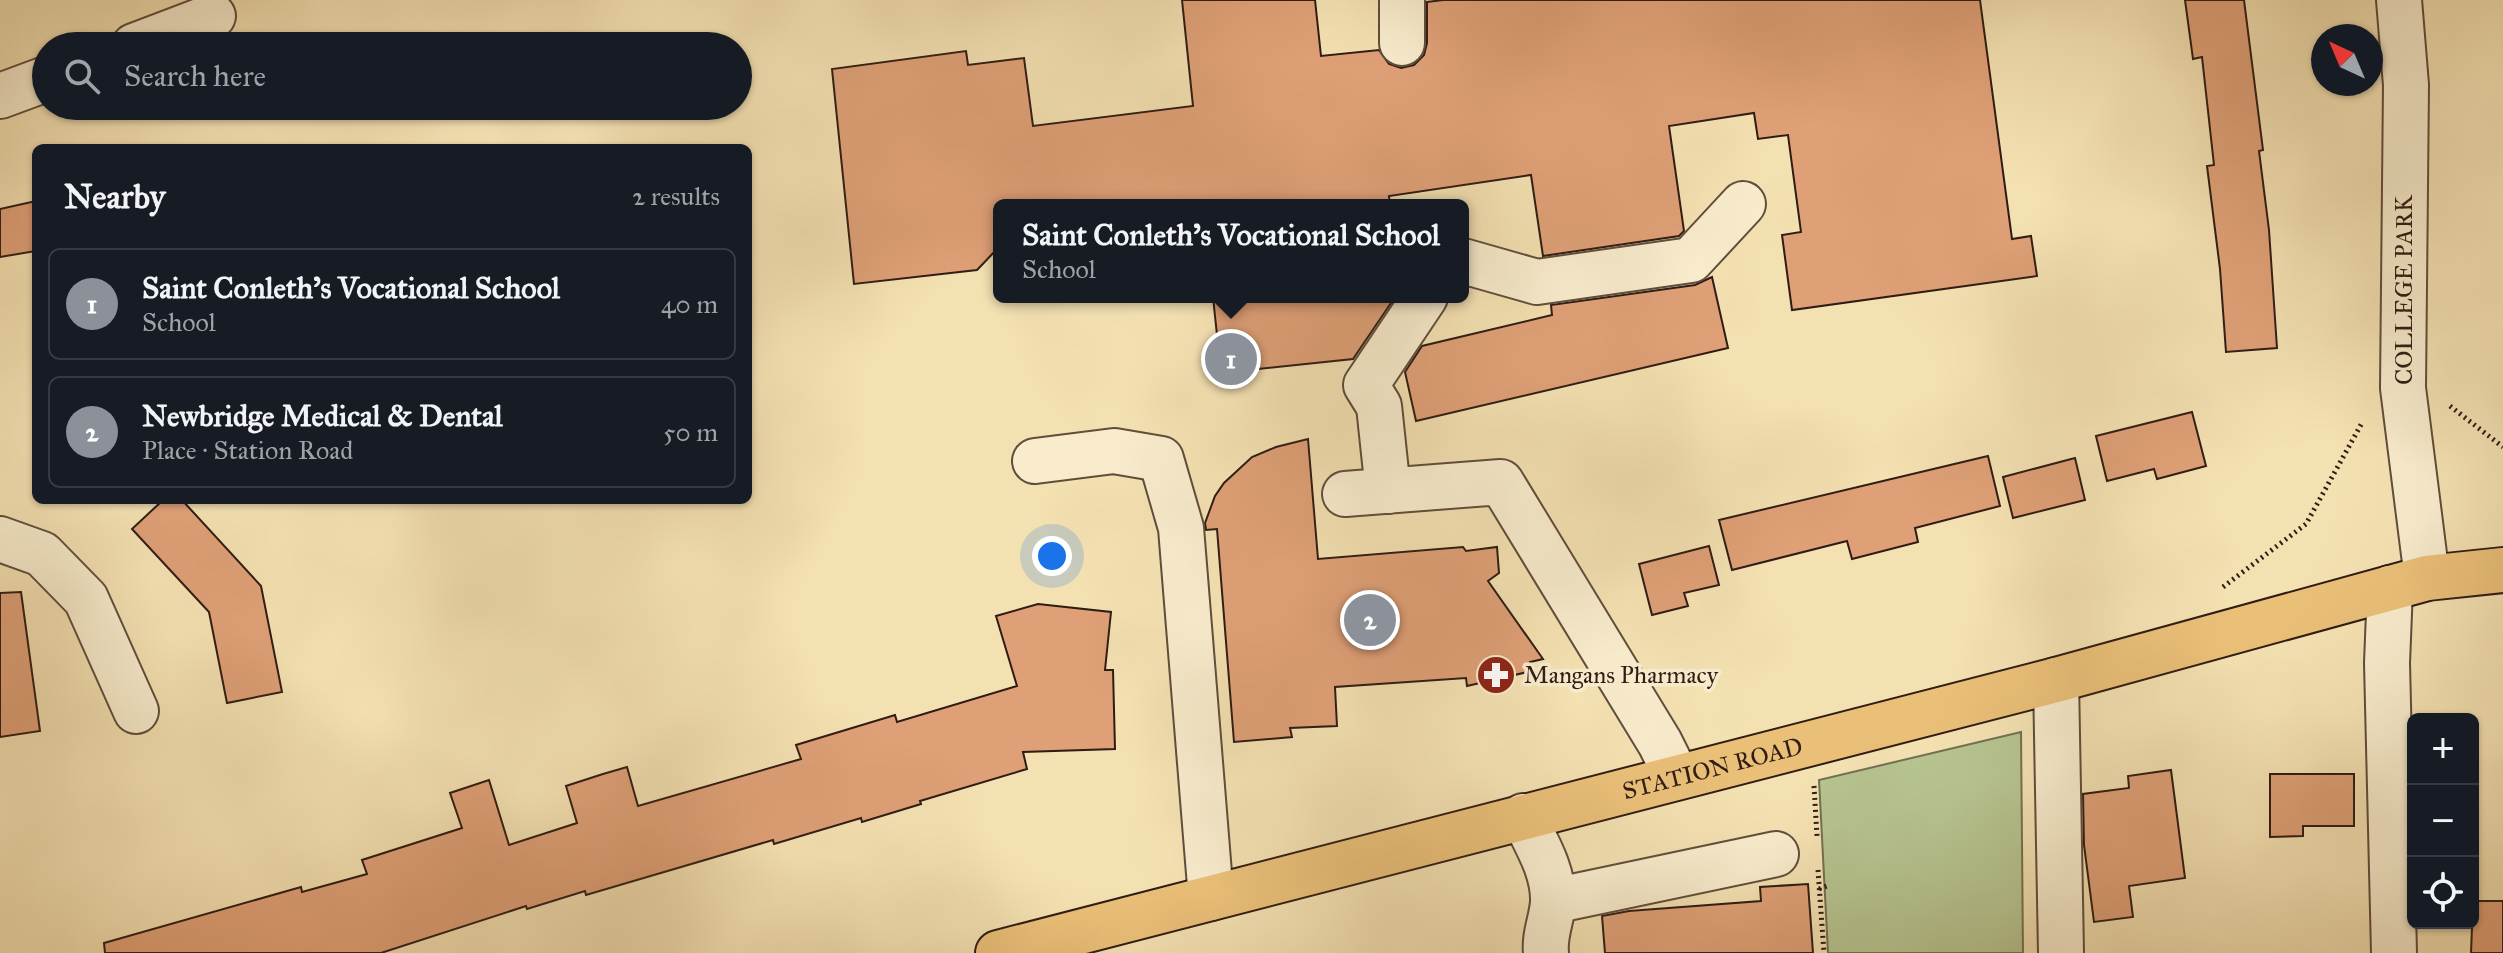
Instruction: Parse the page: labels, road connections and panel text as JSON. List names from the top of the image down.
{
  "streets": {
    "main road": ["STATION ROAD"],
    "street": ["COLLEGE PARK"]
  },
  "crossings": [
    ["COLLEGE PARK", "STATION ROAD"]
  ],
  "places": {
    "pharmacy": ["Mangans Pharmacy"]
  },
  "north": "top left",
  "page": {
    "search": "Search here",
    "heading": ["Nearby", "2 results"],
    "popup": ["Saint Conleth's Vocational School", "School"],
    "list": [
      {
        "mark": "1",
        "name": "Saint Conleth's Vocational School",
        "note": "School",
        "value": "40 m"
      },
      {
        "mark": "2",
        "name": "Newbridge Medical & Dental",
        "note": "Place · Station Road",
        "value": "50 m"
      }
    ],
    "pins": ["1", "2"],
    "map_buttons": ["+", "−"]
  }
}
